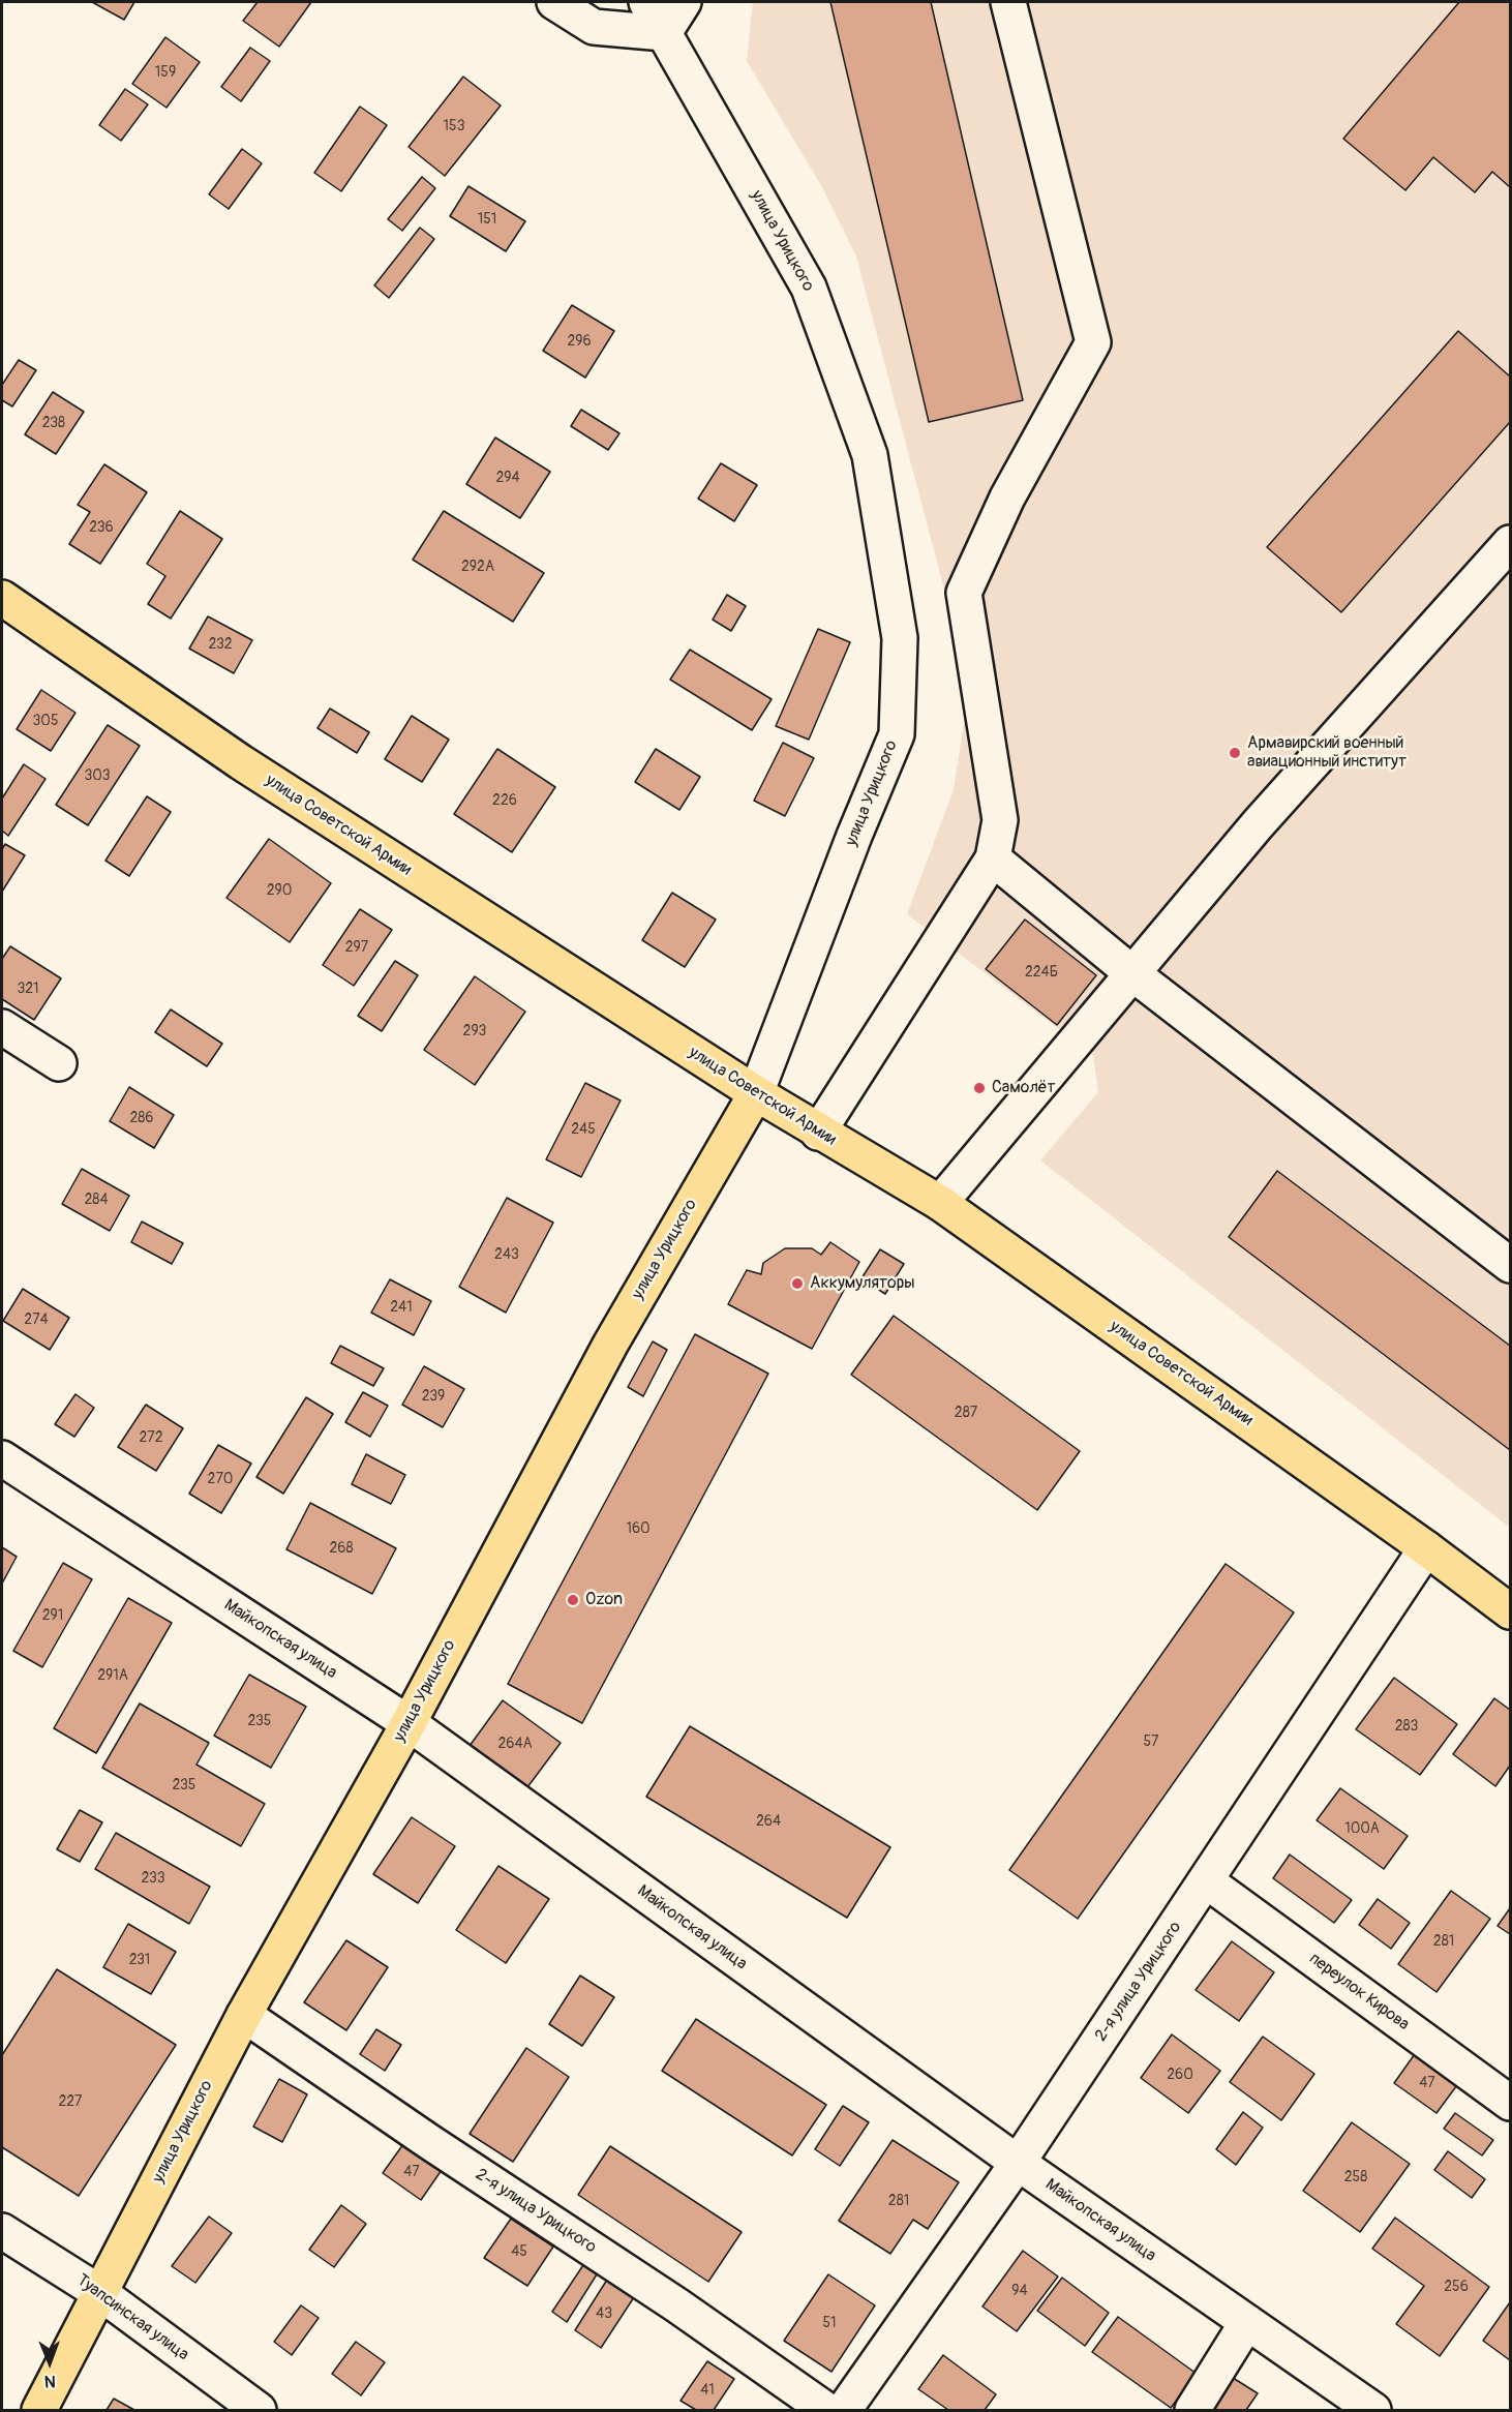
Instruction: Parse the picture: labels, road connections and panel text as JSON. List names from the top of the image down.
{
  "streets": {
    "main road": ["улица Урицкого", "улица Советской Армии"],
    "street": [
      "Майкопская улица",
      "2-я улица Урицкого",
      "переулок Кирова",
      "Туапсинская улица"
    ]
  },
  "crossings": [
    ["улица Урицкого", "улица Советской Армии"],
    ["улица Урицкого", "Майкопская улица"],
    ["улица Урицкого", "2-я улица Урицкого"],
    ["улица Урицкого", "Туапсинская улица"],
    ["улица Советской Армии", "2-я улица Урицкого"],
    ["Майкопская улица", "2-я улица Урицкого"],
    ["2-я улица Урицкого", "переулок Кирова"]
  ],
  "places": [
    "Армавирский военный авиационный институт",
    "Самолёт",
    "Аккумуляторы",
    "Ozon"
  ],
  "house_numbers": [
    "159",
    "153",
    "151",
    "296",
    "238",
    "294",
    "236",
    "292А",
    "232",
    "305",
    "303",
    "226",
    "290",
    "297",
    "224Б",
    "321",
    "293",
    "286",
    "245",
    "284",
    "243",
    "241",
    "274",
    "239",
    "287",
    "272",
    "270",
    "160",
    "268",
    "291",
    "291А",
    "235",
    "283",
    "57",
    "264А",
    "235",
    "264",
    "100А",
    "233",
    "281",
    "231",
    "260",
    "47",
    "227",
    "47",
    "258",
    "281",
    "45",
    "256",
    "94",
    "43",
    "51",
    "41"
  ],
  "north": "bottom"
}
